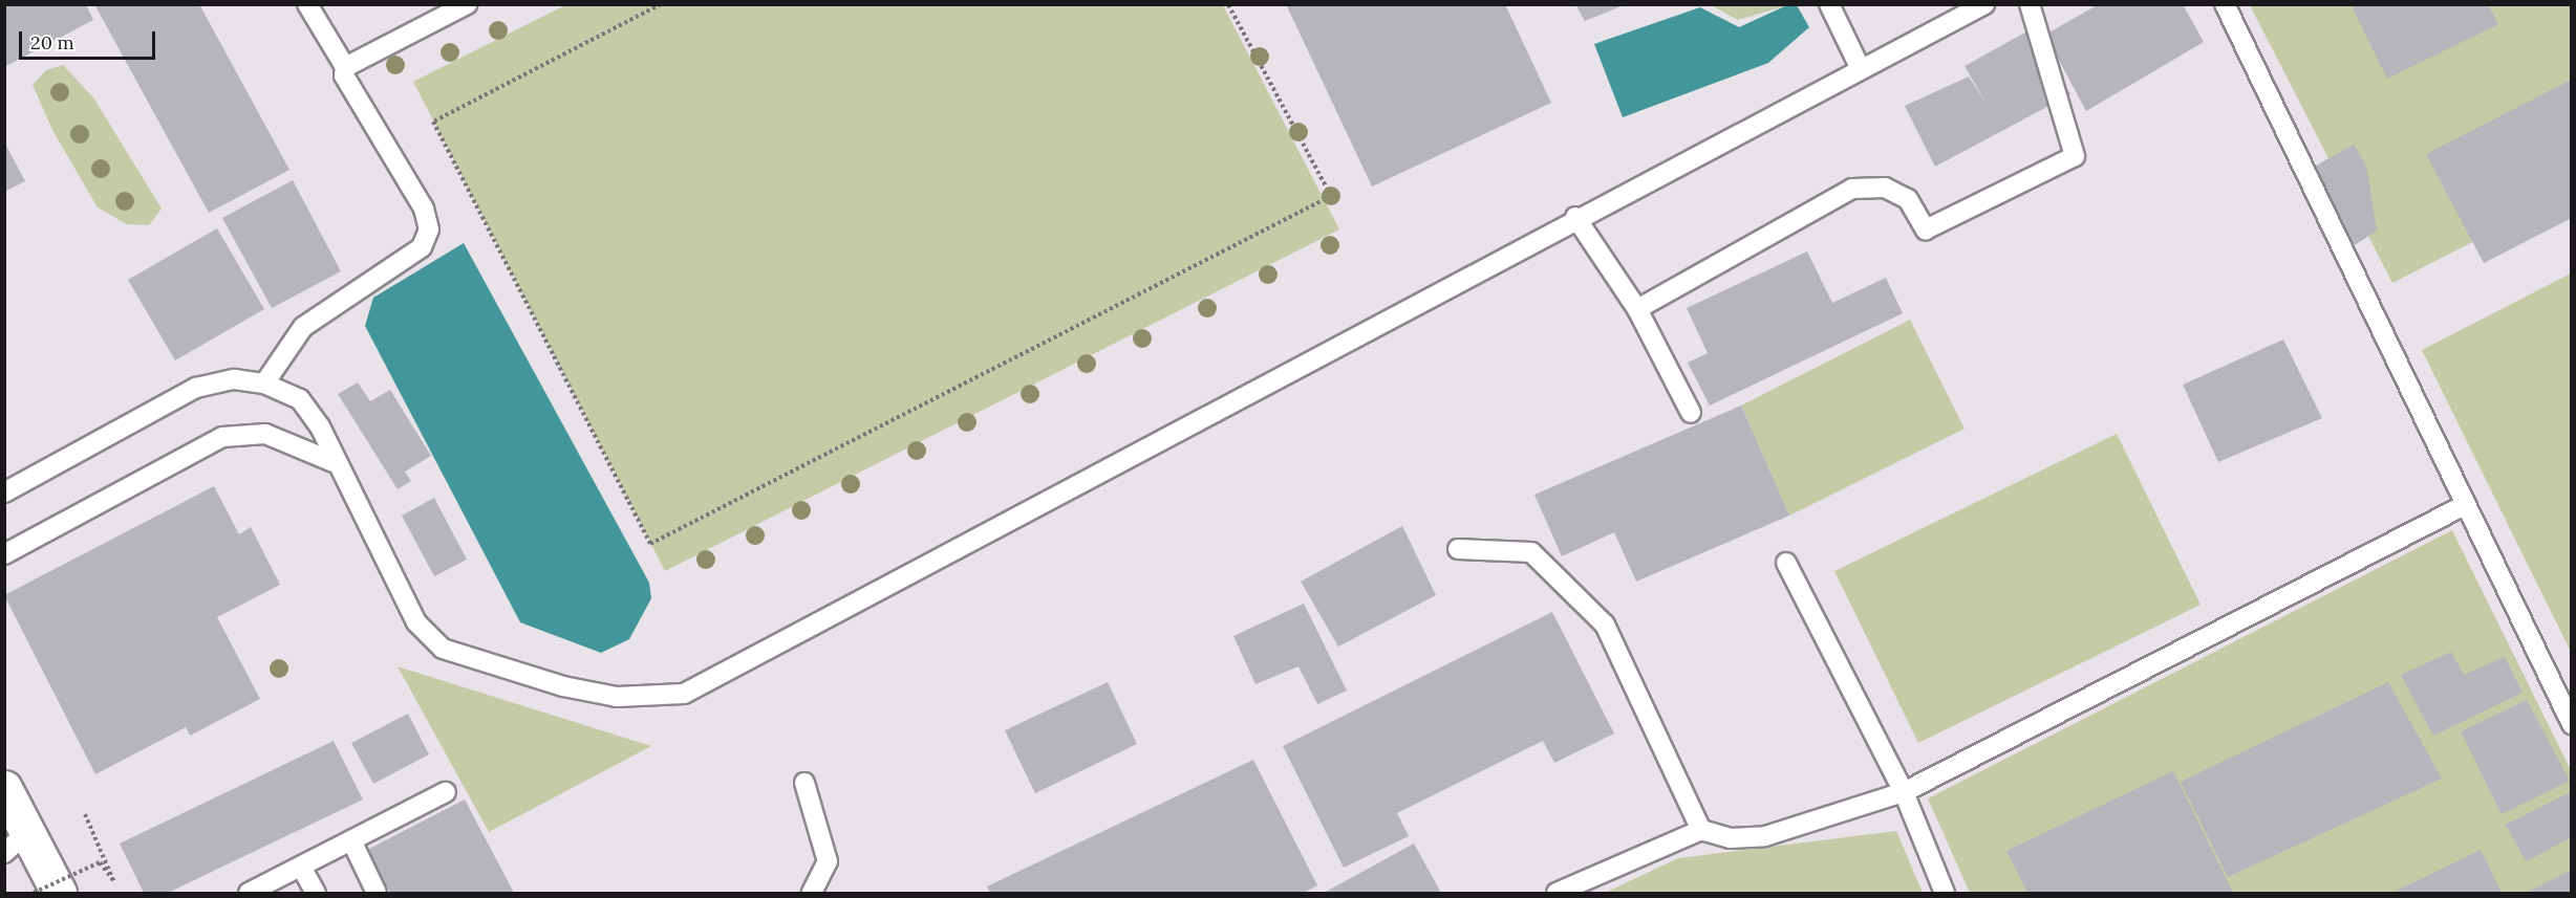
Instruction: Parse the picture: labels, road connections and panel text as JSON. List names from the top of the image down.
{
  "scale_bar": "20 m"
}
